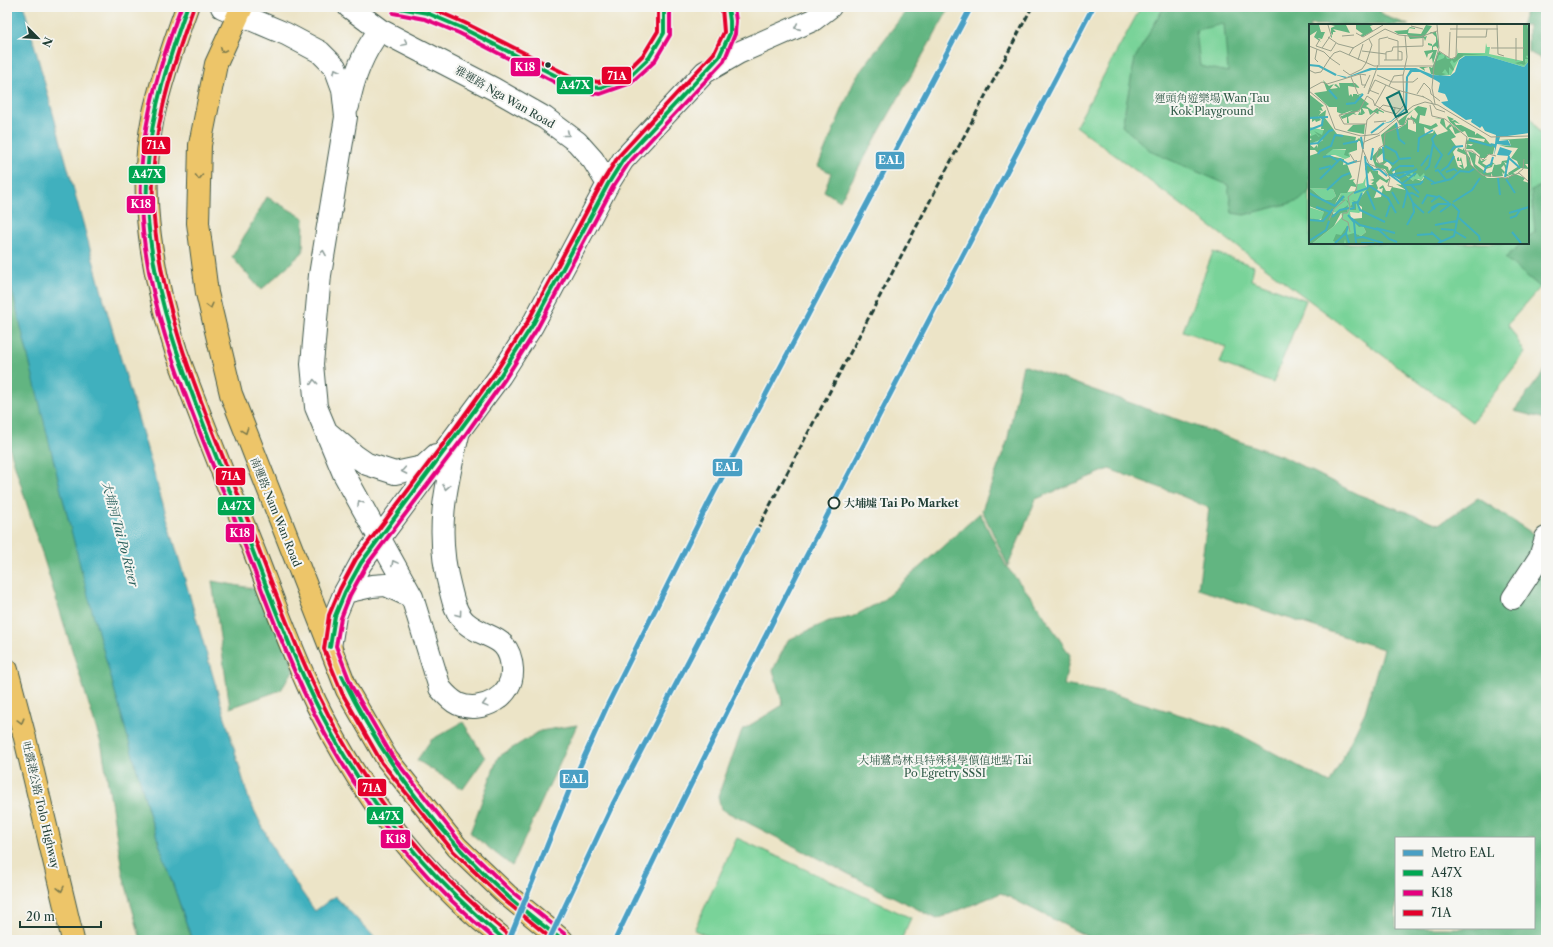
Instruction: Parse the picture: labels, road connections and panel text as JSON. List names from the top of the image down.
{
  "streets": {
    "main road": ["南運路 Nam Wan Road", "吐露港公路 Tolo Highway"],
    "street": ["雅運路 Nga Wan Road"]
  },
  "one_way": ["雅運路 Nga Wan Road", "吐露港公路 Tolo Highway"],
  "water": ["大埔河 Tai Po River"],
  "parks": ["運頭角遊樂場 Wan Tau Kok Playground", "大埔鷺鳥林具特殊科學價值地點 Tai Po Egretry SSSI"],
  "places": ["大埔墟 Tai Po Market"],
  "lines": [
    "metro line EAL",
    "transit line A47X",
    "transit line K18",
    "transit line 71A"
  ],
  "legend": [
    "Metro EAL",
    "A47X",
    "K18",
    "71A"
  ],
  "scale_bar": "20 m",
  "north": "bottom right"
}
